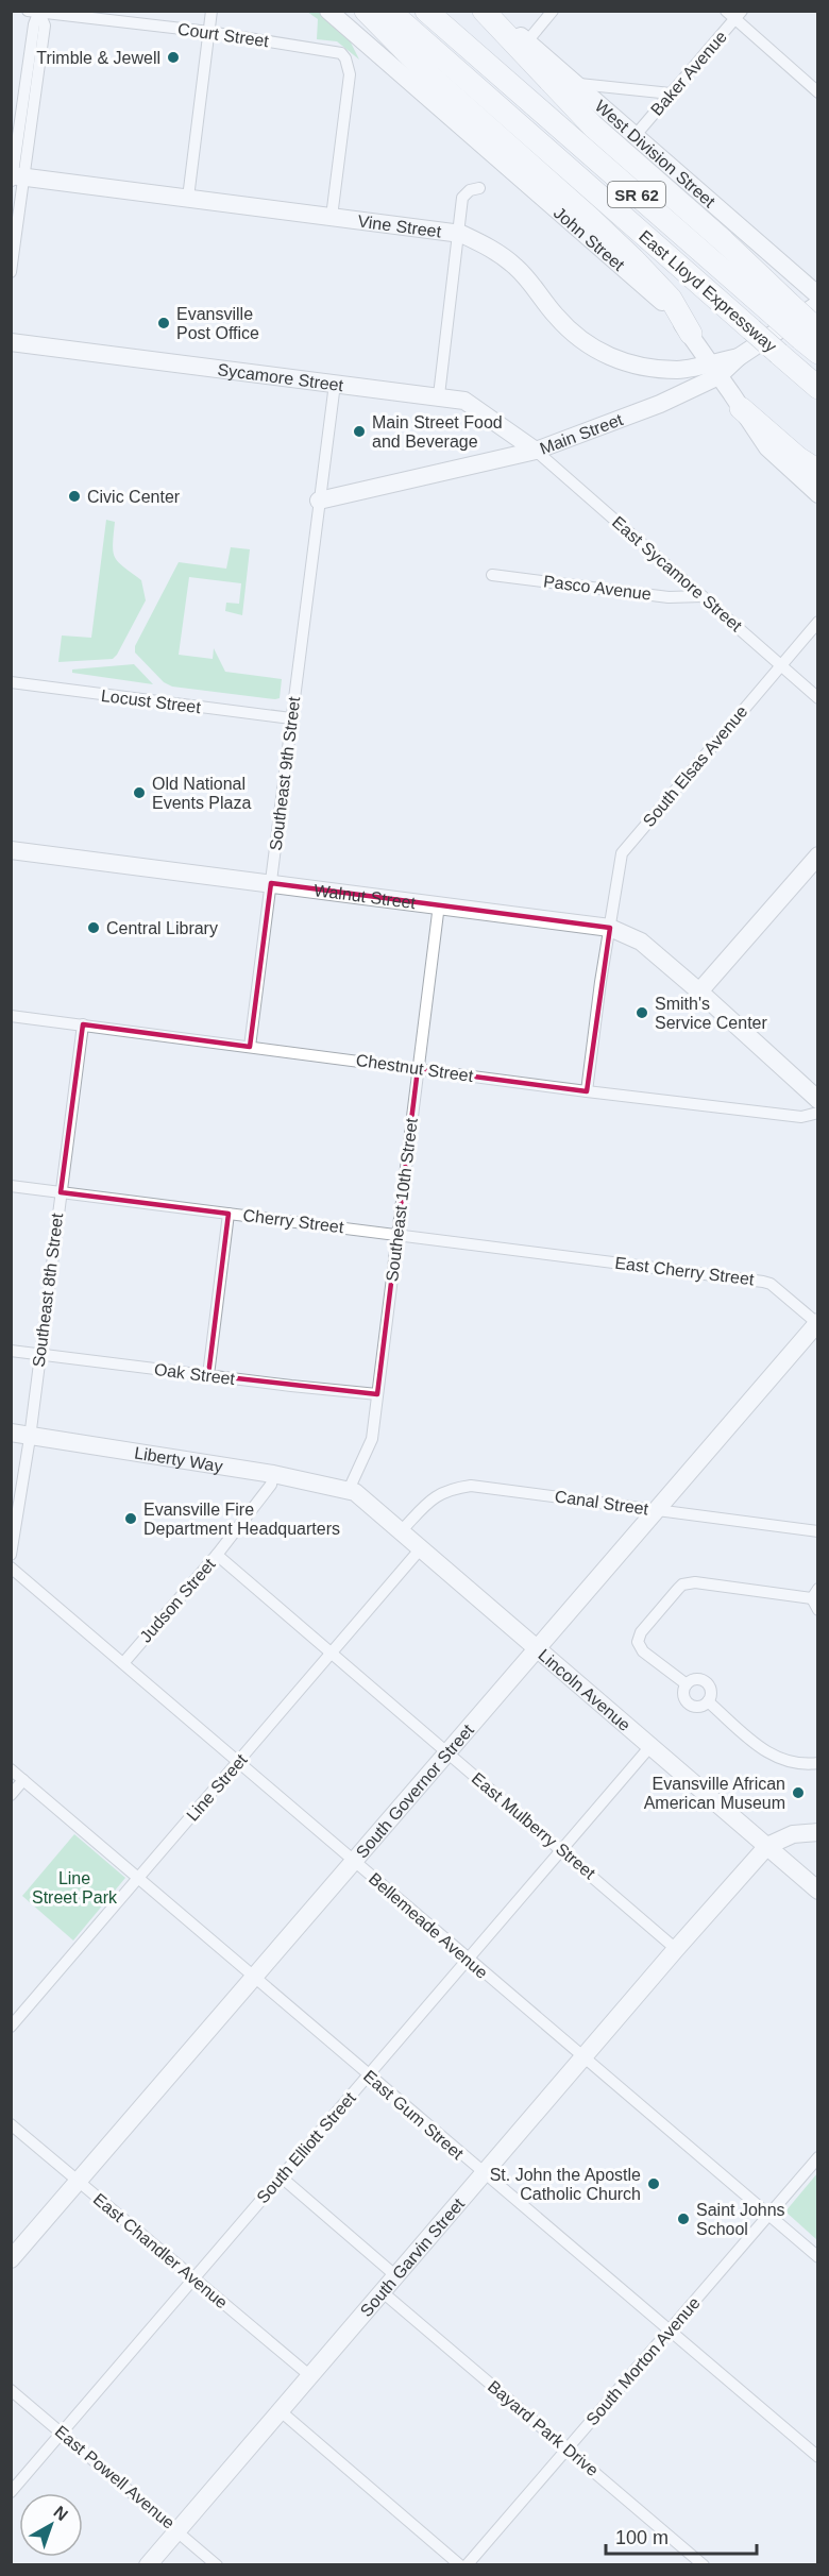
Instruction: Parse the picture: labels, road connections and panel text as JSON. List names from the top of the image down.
{
  "streets": {
    "highway": ["SR 62", "East Lloyd Expressway"],
    "main road": [
      "West Division Street",
      "Vine Street",
      "John Street",
      "Sycamore Street",
      "Main Street",
      "Walnut Street",
      "Liberty Way",
      "Lincoln Avenue",
      "South Governor Street",
      "South Garvin Street"
    ],
    "street": [
      "Court Street",
      "Baker Avenue",
      "East Sycamore Street",
      "Pasco Avenue",
      "Locust Street",
      "South Elsas Avenue",
      "Southeast 9th Street",
      "Chestnut Street",
      "Southeast 10th Street",
      "Cherry Street",
      "East Cherry Street",
      "Southeast 8th Street",
      "Oak Street",
      "Canal Street",
      "Judson Street",
      "Line Street",
      "East Mulberry Street",
      "Bellemeade Avenue",
      "East Gum Street",
      "South Elliott Street",
      "East Chandler Avenue",
      "South Morton Avenue",
      "Bayard Park Drive",
      "East Powell Avenue"
    ]
  },
  "crossings": [
    ["Court Street", "Vine Street"],
    ["Baker Avenue", "West Division Street"],
    ["Vine Street", "John Street"],
    ["Vine Street", "Main Street"],
    ["John Street", "Main Street"],
    ["Sycamore Street", "Main Street"],
    ["Sycamore Street", "East Sycamore Street"],
    ["Sycamore Street", "Southeast 9th Street"],
    ["Main Street", "East Sycamore Street"],
    ["Main Street", "Southeast 9th Street"],
    ["East Sycamore Street", "Pasco Avenue"],
    ["East Sycamore Street", "South Elsas Avenue"],
    ["Locust Street", "Southeast 9th Street"],
    ["South Elsas Avenue", "Walnut Street"],
    ["South Elsas Avenue", "Chestnut Street"],
    ["Southeast 9th Street", "Walnut Street"],
    ["Southeast 9th Street", "Chestnut Street"],
    ["Walnut Street", "Southeast 10th Street"],
    ["Chestnut Street", "Southeast 10th Street"],
    ["Chestnut Street", "Southeast 8th Street"],
    ["Southeast 10th Street", "Cherry Street"],
    ["Southeast 10th Street", "Oak Street"],
    ["Southeast 10th Street", "Liberty Way"],
    ["Southeast 10th Street", "Lincoln Avenue"],
    ["Cherry Street", "East Cherry Street"],
    ["Cherry Street", "Southeast 8th Street"],
    ["East Cherry Street", "South Governor Street"],
    ["Southeast 8th Street", "Oak Street"],
    ["Southeast 8th Street", "Liberty Way"],
    ["Liberty Way", "Judson Street"],
    ["Liberty Way", "Lincoln Avenue"],
    ["Canal Street", "Lincoln Avenue"],
    ["Canal Street", "South Governor Street"],
    ["Judson Street", "East Mulberry Street"],
    ["Judson Street", "Bellemeade Avenue"],
    ["Lincoln Avenue", "Line Street"],
    ["Lincoln Avenue", "South Governor Street"],
    ["Lincoln Avenue", "South Elliott Street"],
    ["Lincoln Avenue", "South Garvin Street"],
    ["Line Street", "East Mulberry Street"],
    ["Line Street", "Bellemeade Avenue"],
    ["Line Street", "East Gum Street"],
    ["South Governor Street", "East Mulberry Street"],
    ["South Governor Street", "Bellemeade Avenue"],
    ["South Governor Street", "East Gum Street"],
    ["South Governor Street", "East Chandler Avenue"],
    ["East Mulberry Street", "South Elliott Street"],
    ["East Mulberry Street", "South Garvin Street"],
    ["Bellemeade Avenue", "South Elliott Street"],
    ["Bellemeade Avenue", "South Garvin Street"],
    ["Bellemeade Avenue", "South Morton Avenue"],
    ["East Gum Street", "South Elliott Street"],
    ["East Gum Street", "South Garvin Street"],
    ["East Gum Street", "South Morton Avenue"],
    ["South Elliott Street", "East Chandler Avenue"],
    ["South Elliott Street", "East Powell Avenue"],
    ["East Chandler Avenue", "South Garvin Street"],
    ["South Garvin Street", "Bayard Park Drive"],
    ["South Garvin Street", "East Powell Avenue"],
    ["South Morton Avenue", "Bayard Park Drive"]
  ],
  "parks": ["Line Street Park"],
  "places": [
    "Trimble & Jewell",
    "Evansville Post Office",
    "Main Street Food and Beverage",
    "Civic Center",
    "Old National Events Plaza",
    "Central Library",
    "Smith's Service Center",
    "Evansville Fire Department Headquarters",
    "Evansville African American Museum",
    "St. John the Apostle Catholic Church",
    "Saint Johns School"
  ],
  "scale_bar": "100 m",
  "north": "top right"
}
